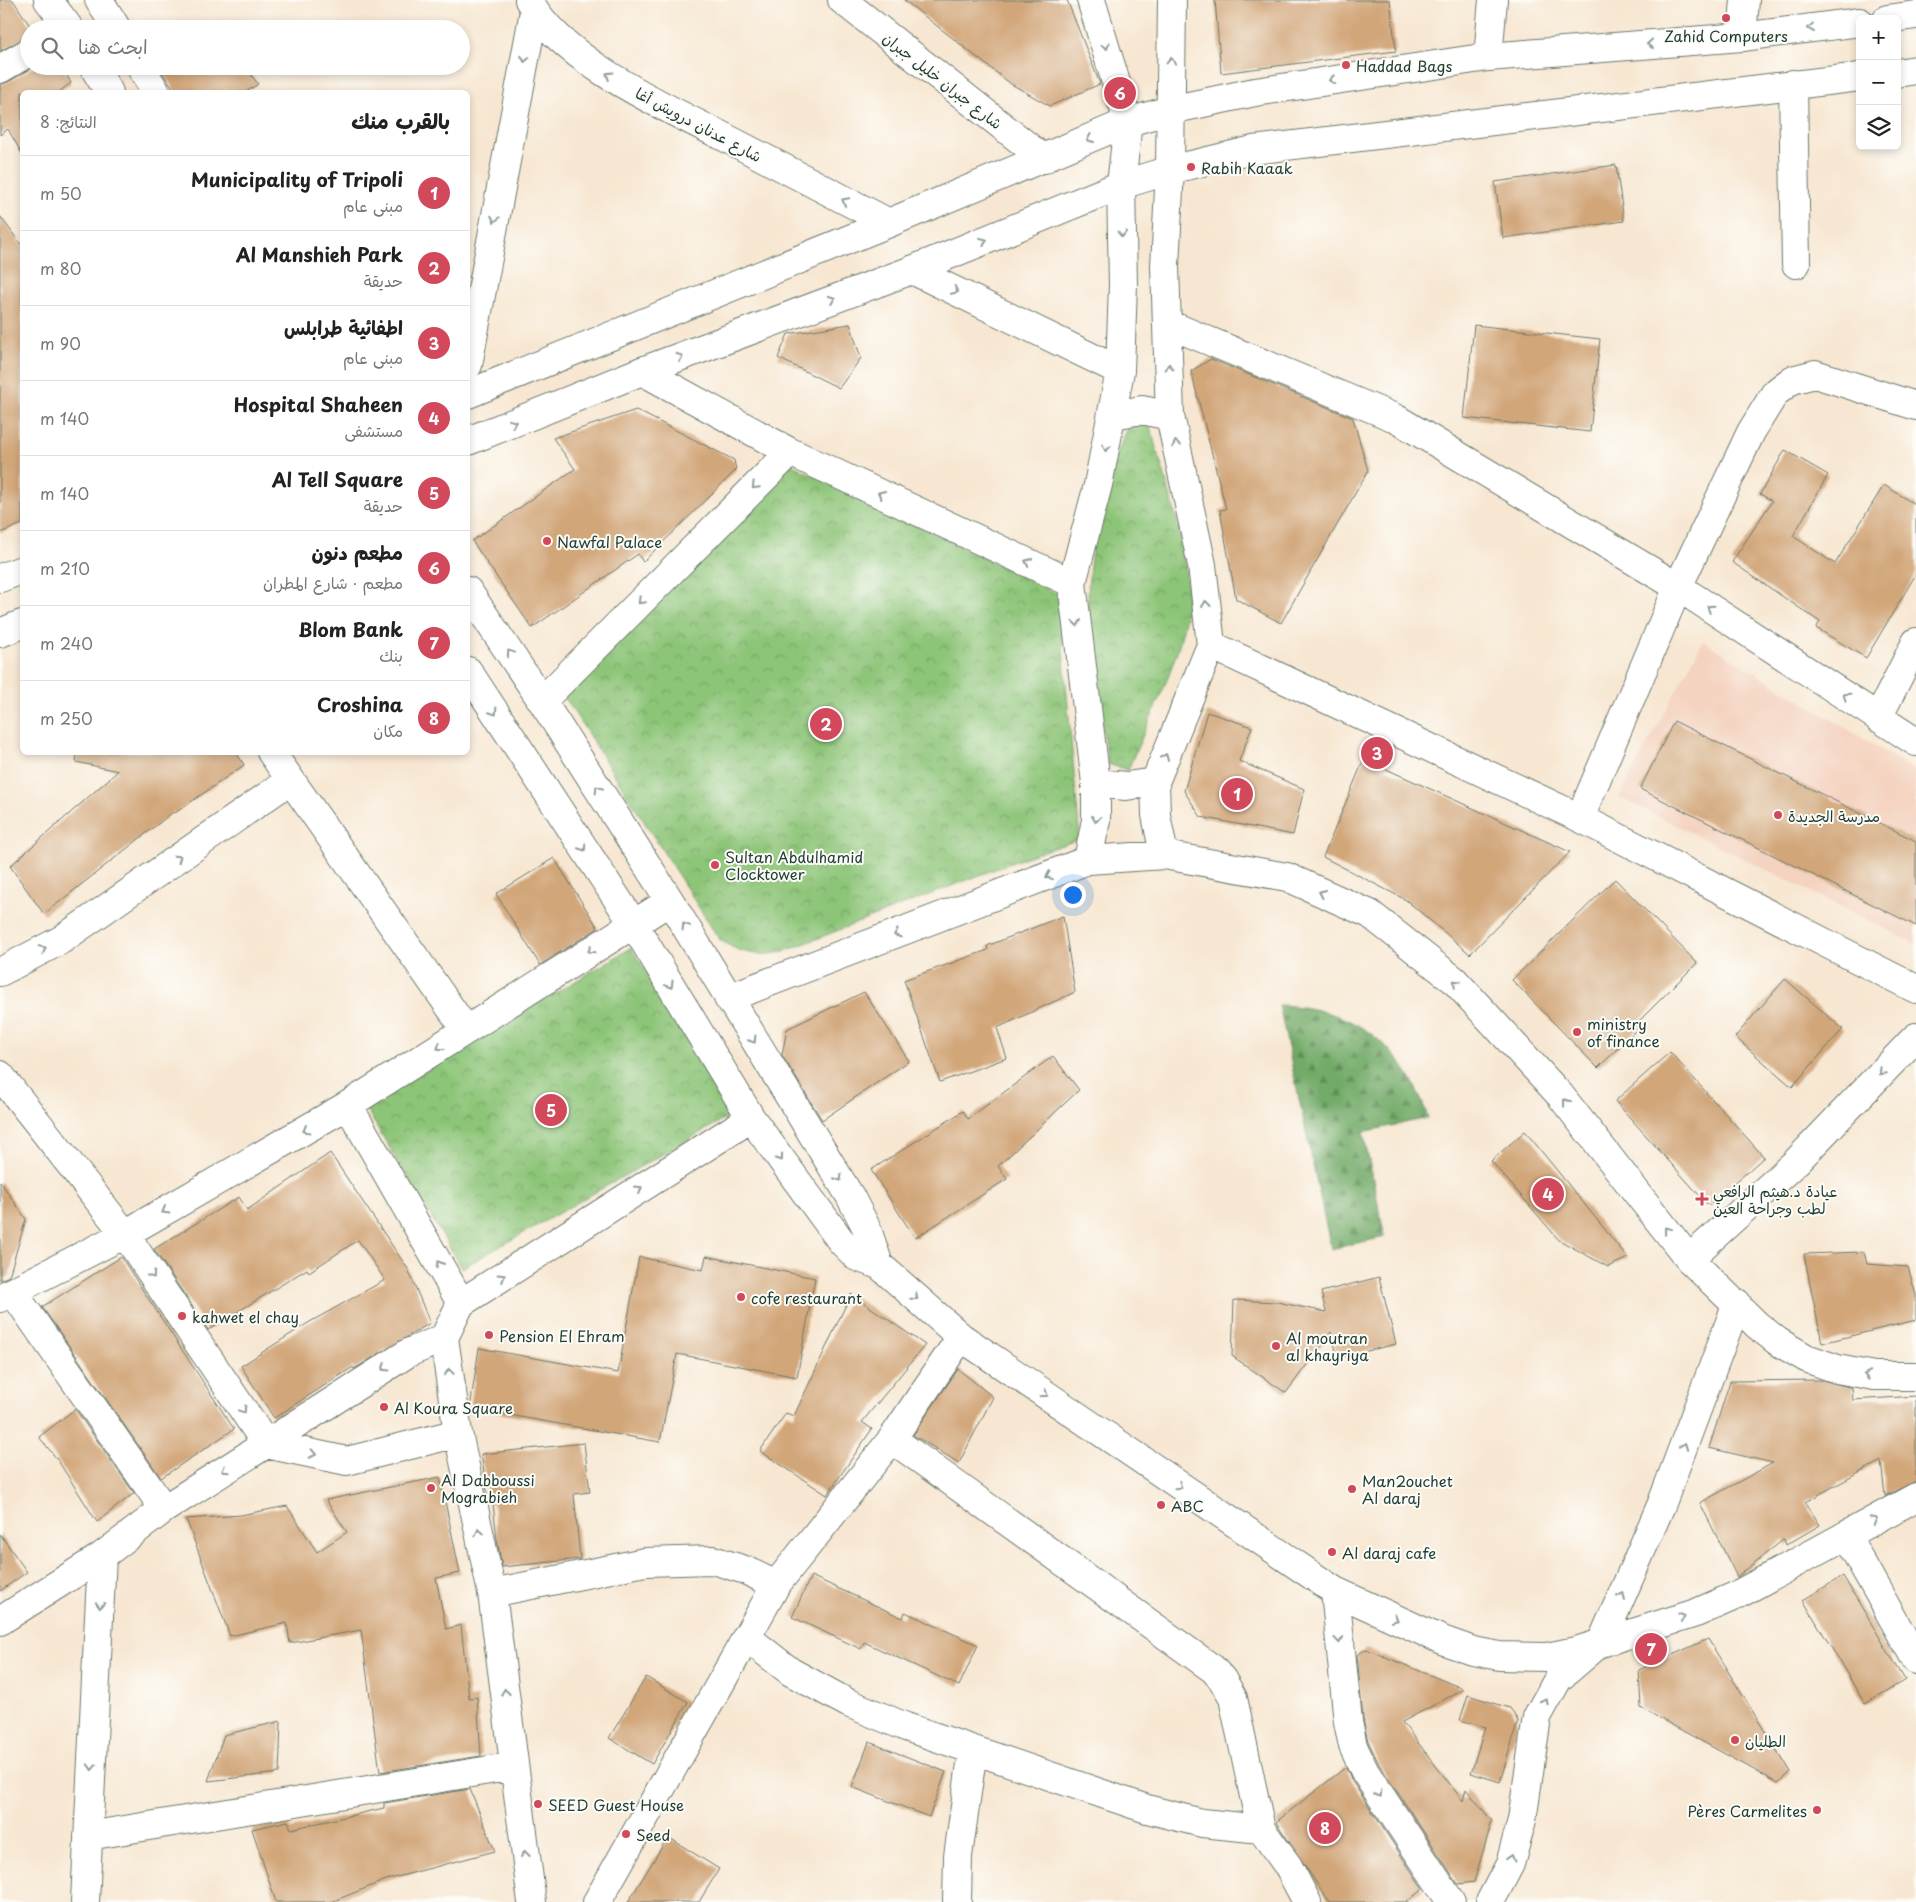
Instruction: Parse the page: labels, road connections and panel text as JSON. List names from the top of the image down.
{
  "streets": {
    "main road": ["شارع جبران خليل جبران", "شارع عدنان درويش أغا"]
  },
  "one_way": ["شارع عدنان درويش أغا"],
  "places": {
    "other": [
      "Zahid Computers",
      "Haddad Bags",
      "Rabih Kaaak",
      "Nawfal Palace",
      "مدرسة الجديدة",
      "Sultan Abdulhamid Clocktower",
      "ministry of finance",
      "cofe restaurant",
      "kahwet el chay",
      "Pension El Ehram",
      "Al moutran al khayriya",
      "Al Koura Square",
      "Al Dabboussi Mograbieh",
      "Man2ouchet Al daraj",
      "ABC",
      "Al daraj cafe",
      "الطليان",
      "SEED Guest House",
      "Pères Carmelites",
      "Seed"
    ],
    "health": ["عيادة د.هيثم الرافعي لطب وجراحة العين"]
  },
  "page": {
    "map_buttons": ["+", "−"],
    "search": "ابحث هنا",
    "pins": [
      "6",
      "2",
      "3",
      "1",
      "5",
      "4",
      "7",
      "8"
    ],
    "heading": ["بالقرب منك", "النتائج: 8"],
    "list": [
      {
        "mark": "1",
        "name": "Municipality of Tripoli",
        "note": "مبنى عام",
        "value": "50 m"
      },
      {
        "mark": "2",
        "name": "Al Manshieh Park",
        "note": "حديقة",
        "value": "80 m"
      },
      {
        "mark": "3",
        "name": "اطفائية طرابلس",
        "note": "مبنى عام",
        "value": "90 m"
      },
      {
        "mark": "4",
        "name": "Hospital Shaheen",
        "note": "مستشفى",
        "value": "140 m"
      },
      {
        "mark": "5",
        "name": "Al Tell Square",
        "note": "حديقة",
        "value": "140 m"
      },
      {
        "mark": "6",
        "name": "مطعم دنون",
        "note": "مطعم · شارع المطران",
        "value": "210 m"
      },
      {
        "mark": "7",
        "name": "Blom Bank",
        "note": "بنك",
        "value": "240 m"
      },
      {
        "mark": "8",
        "name": "Croshina",
        "note": "مكان",
        "value": "250 m"
      }
    ]
  }
}
